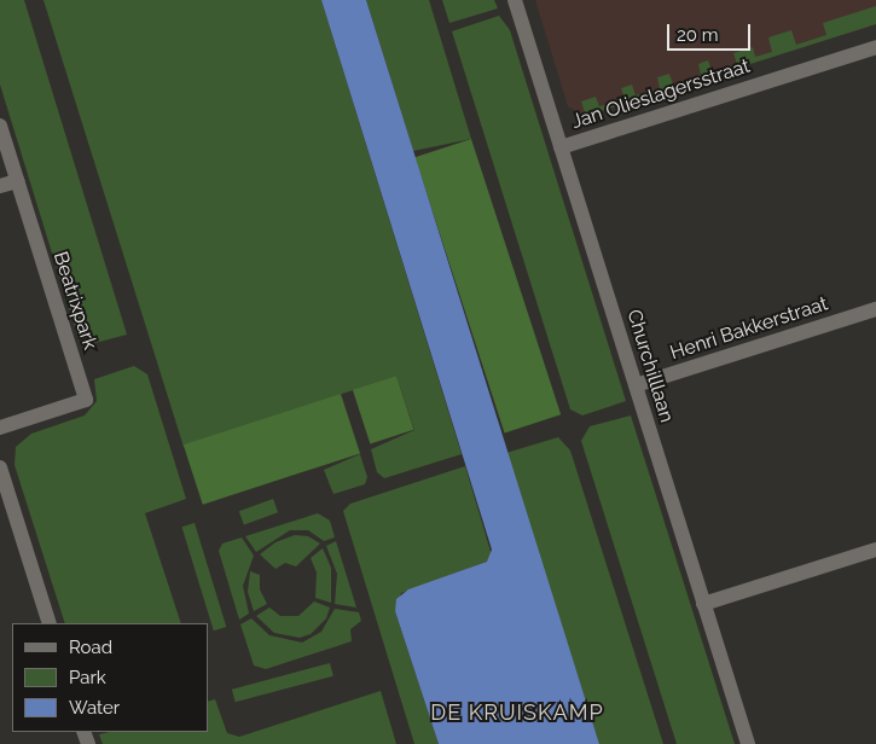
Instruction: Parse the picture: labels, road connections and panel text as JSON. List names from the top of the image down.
{
  "streets": {
    "street": [
      "Jan Olieslagersstraat",
      "Beatrixpark",
      "Henri Bakkerstraat",
      "Churchilllaan"
    ]
  },
  "crossings": [
    ["Jan Olieslagersstraat", "Churchilllaan"],
    ["Henri Bakkerstraat", "Churchilllaan"]
  ],
  "districts": ["DE KRUISKAMP"],
  "legend": ["Road", "Park", "Water"],
  "scale_bar": "20 m"
}
